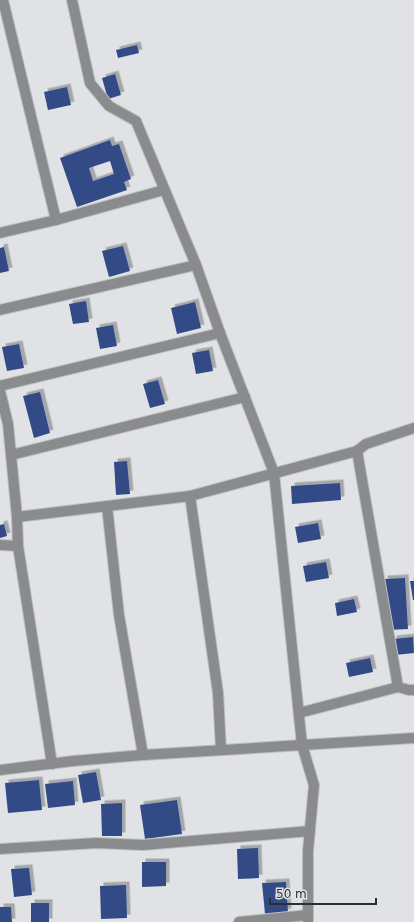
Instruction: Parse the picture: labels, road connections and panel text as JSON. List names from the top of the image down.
{
  "scale_bar": "50 m"
}
